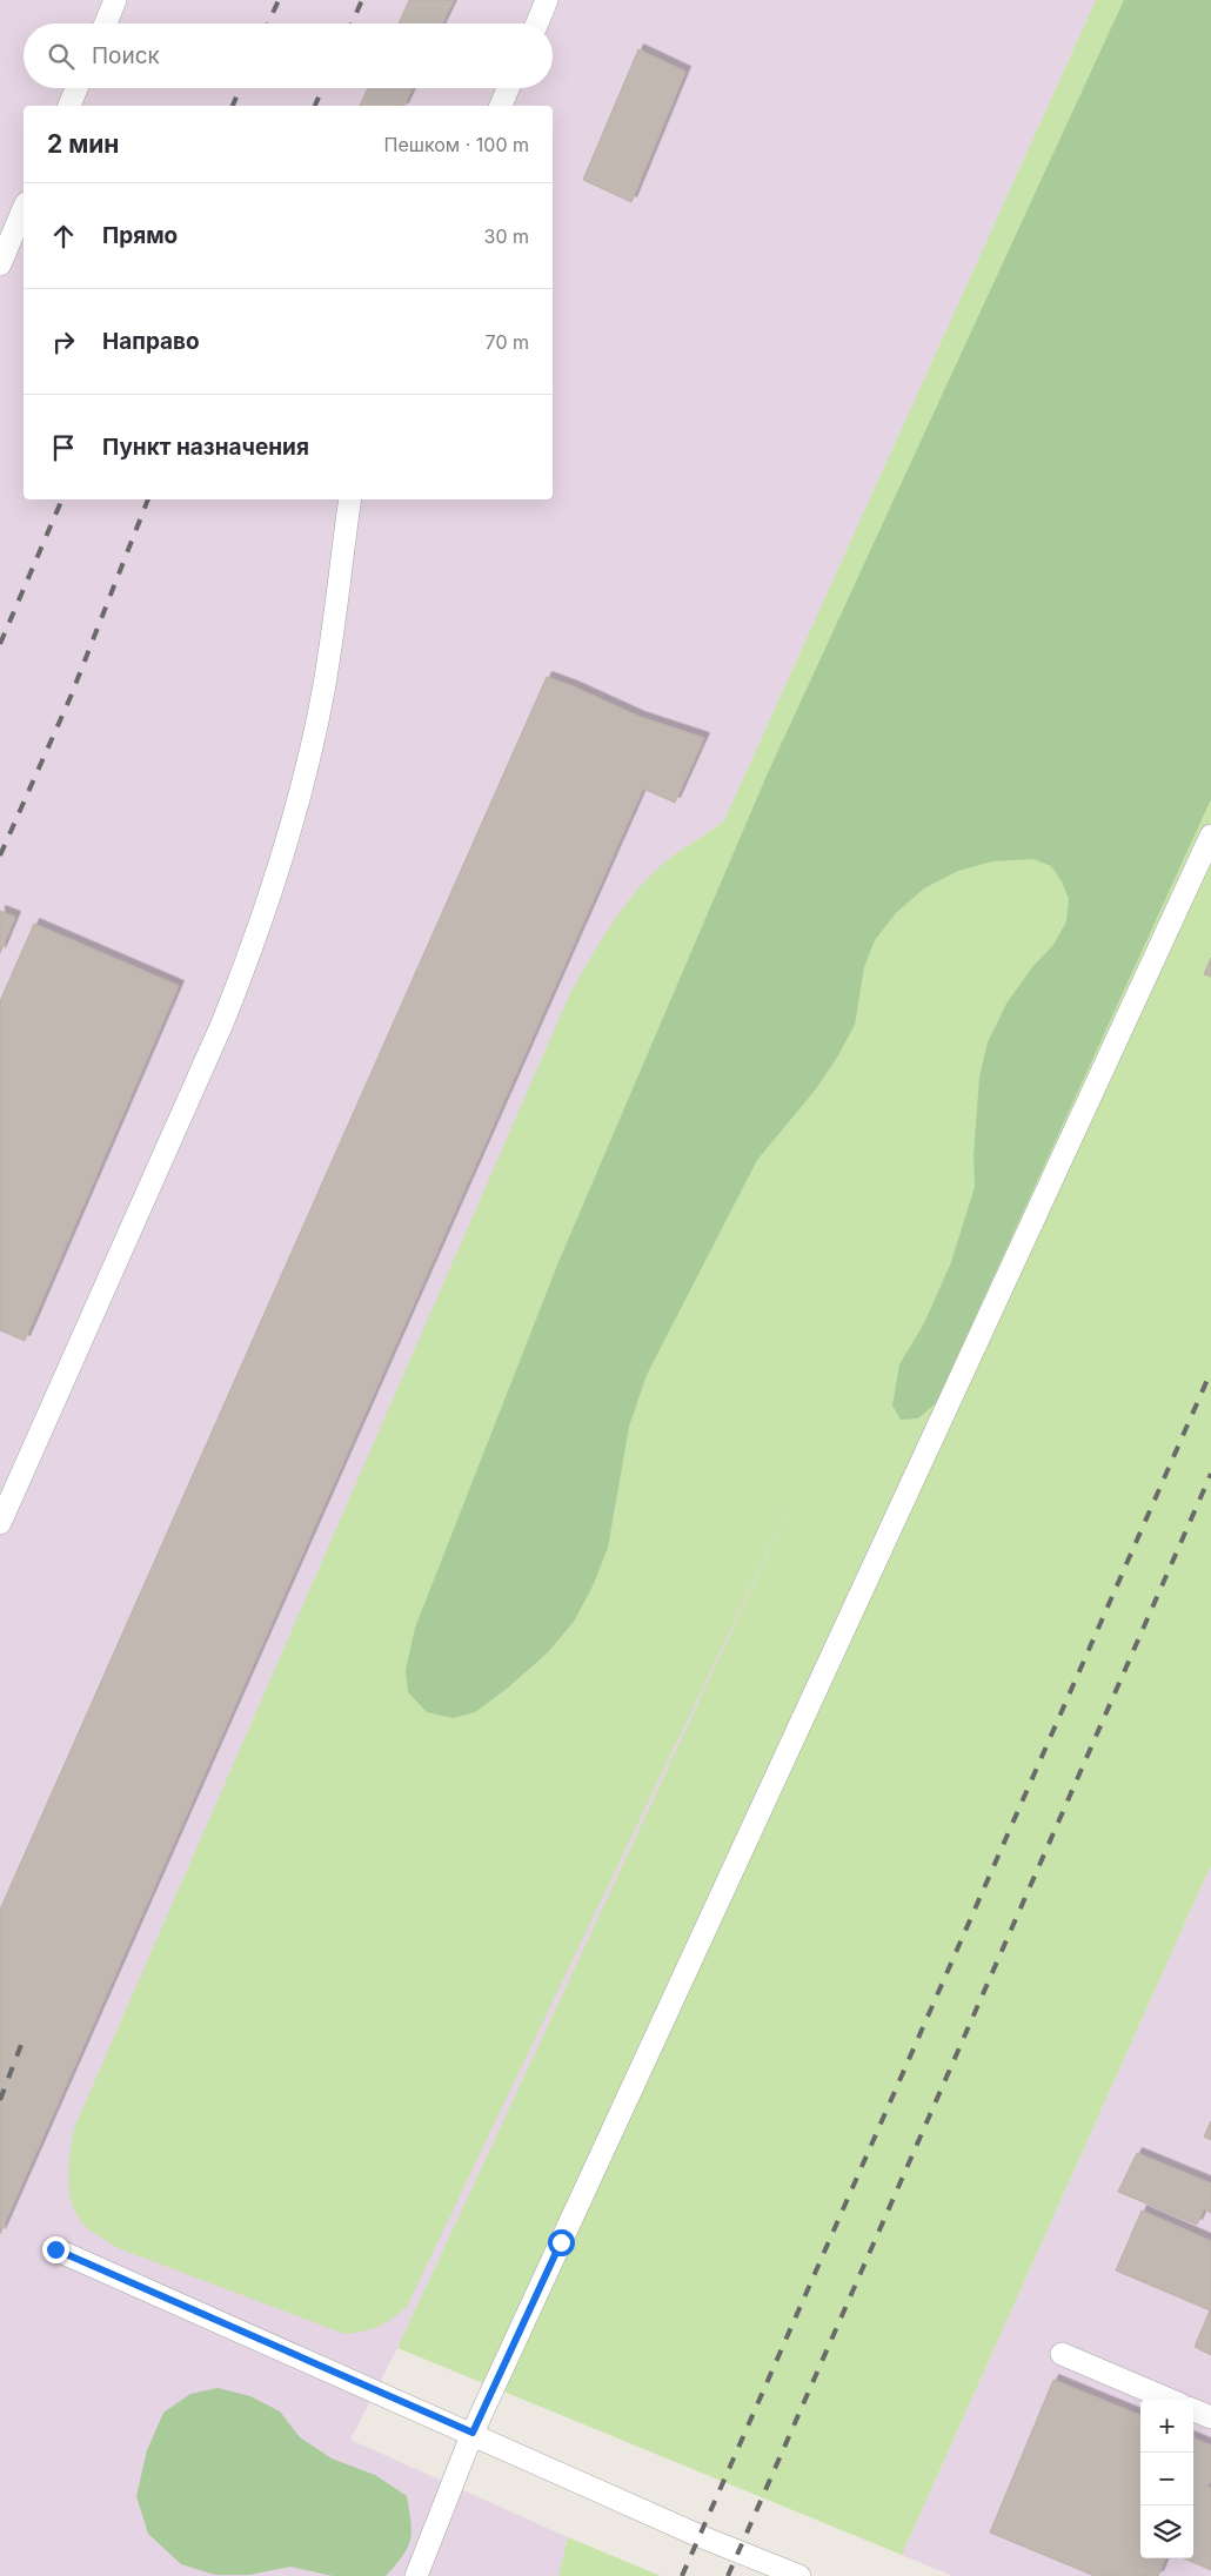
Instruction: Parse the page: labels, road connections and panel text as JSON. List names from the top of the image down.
{
  "page": {
    "search": "Поиск",
    "heading": ["2 мин", "Пешком · 100 m"],
    "list": [
      ["Прямо", "30 m"],
      ["Направо", "70 m"],
      "Пункт назначения"
    ],
    "map_buttons": ["+", "−"]
  }
}
